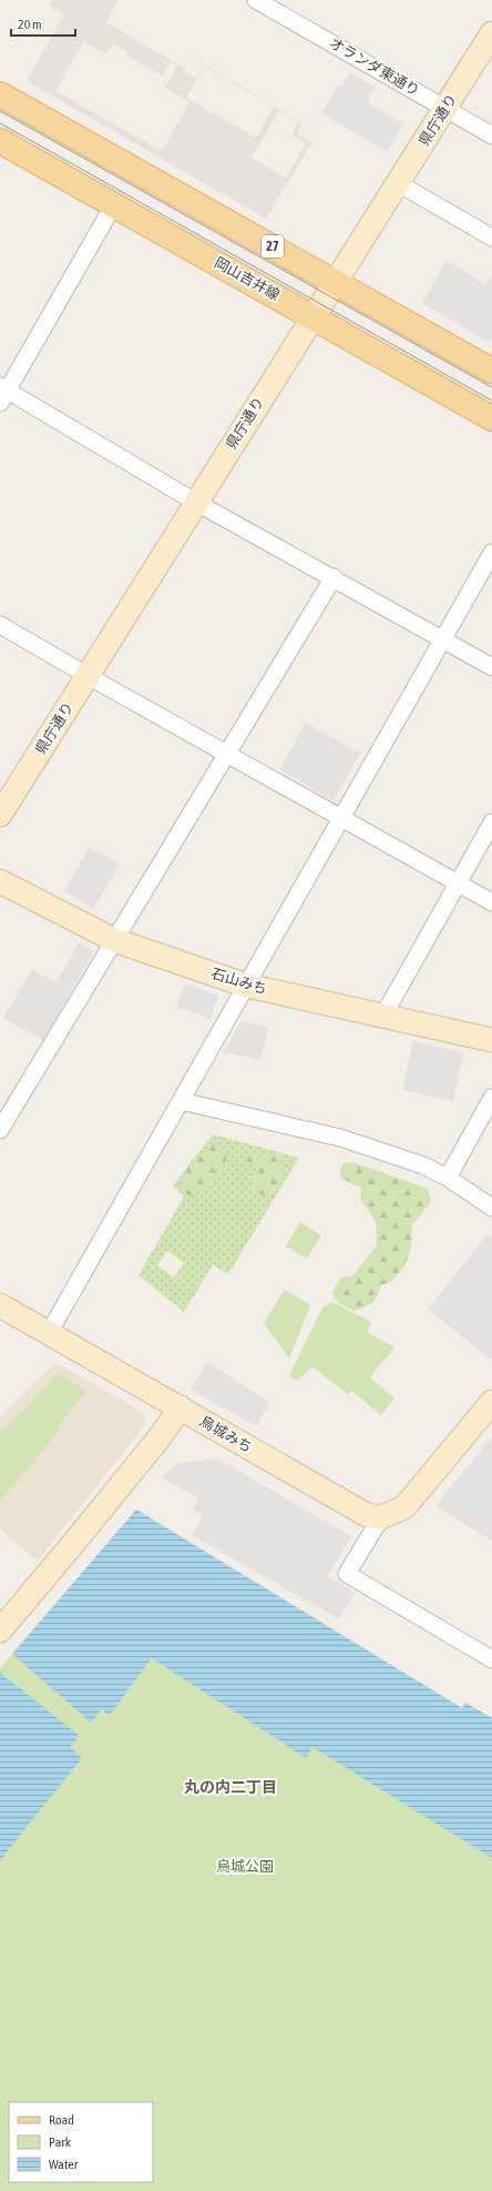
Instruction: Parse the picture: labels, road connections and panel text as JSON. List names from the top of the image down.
{
  "streets": {
    "main road": ["27", "岡山吉井線"],
    "street": [
      "オランダ東通り",
      "県庁通り",
      "石山みち",
      "烏城みち"
    ]
  },
  "crossings": [
    ["オランダ東通り", "県庁通り"],
    ["県庁通り", "27"],
    ["県庁通り", "岡山吉井線"]
  ],
  "districts": ["丸の内二丁目"],
  "parks": ["烏城公園"],
  "legend": ["Road", "Park", "Water"],
  "scale_bar": "20 m"
}
